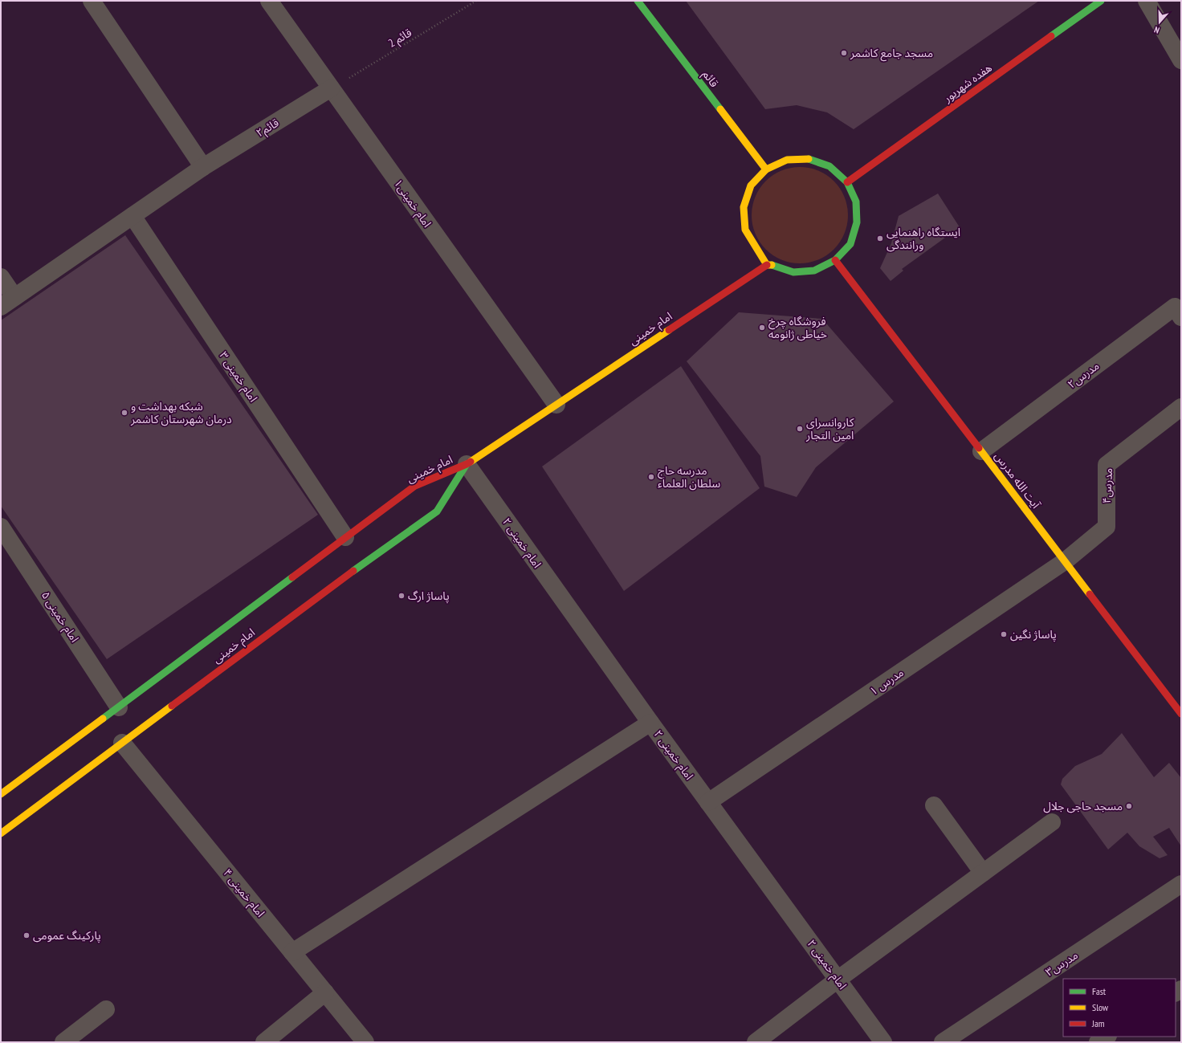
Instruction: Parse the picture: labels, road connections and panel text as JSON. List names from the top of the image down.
{
  "streets": {
    "main road": [
      "قائم",
      "هفده شهریور",
      "امام خمینی",
      "آیت الله مدرس"
    ],
    "street": [
      "قائم۲",
      "امام خمینی۱",
      "مدرس۲",
      "امام خمینی ۳",
      "مدرس۴",
      "امام خمینی ۲",
      "امام خمینی ۵",
      "مدرس ۱",
      "امام خمینی ۴",
      "مدرس۳"
    ],
    "path": ["قائم 2"]
  },
  "crossings": [
    ["قائم 2", "قائم۲"],
    ["قائم 2", "امام خمینی۱"],
    ["قائم", "هفده شهریور"],
    ["قائم", "امام خمینی"],
    ["قائم", "آیت الله مدرس"],
    ["هفده شهریور", "امام خمینی"],
    ["هفده شهریور", "آیت الله مدرس"],
    ["قائم۲", "امام خمینی۱"],
    ["قائم۲", "امام خمینی ۳"],
    ["امام خمینی۱", "امام خمینی"],
    ["امام خمینی", "امام خمینی ۳"],
    ["امام خمینی", "آیت الله مدرس"],
    ["امام خمینی", "امام خمینی ۲"],
    ["امام خمینی", "امام خمینی ۵"],
    ["امام خمینی", "امام خمینی ۴"],
    ["مدرس۲", "آیت الله مدرس"],
    ["آیت الله مدرس", "مدرس۴"],
    ["آیت الله مدرس", "مدرس ۱"],
    ["مدرس۴", "مدرس ۱"],
    ["امام خمینی ۲", "مدرس ۱"]
  ],
  "places": [
    "مسجد جامع کاشمر",
    "ایستگاه راهنمایی ورانندگی",
    "فروشگاه چرخ خیاطی ژانومه",
    "شبکه بهداشت و درمان شهرستان کاشمر",
    "کاروانسرای امین التجار",
    "مدرسه حاج سلطان العلماء",
    "پاساژ ارگ",
    "پاساژ نگین",
    "مسجد حاجی جلال",
    "پارکینگ عمومی"
  ],
  "legend": ["Fast", "Slow", "Jam"],
  "north": "bottom"
}
